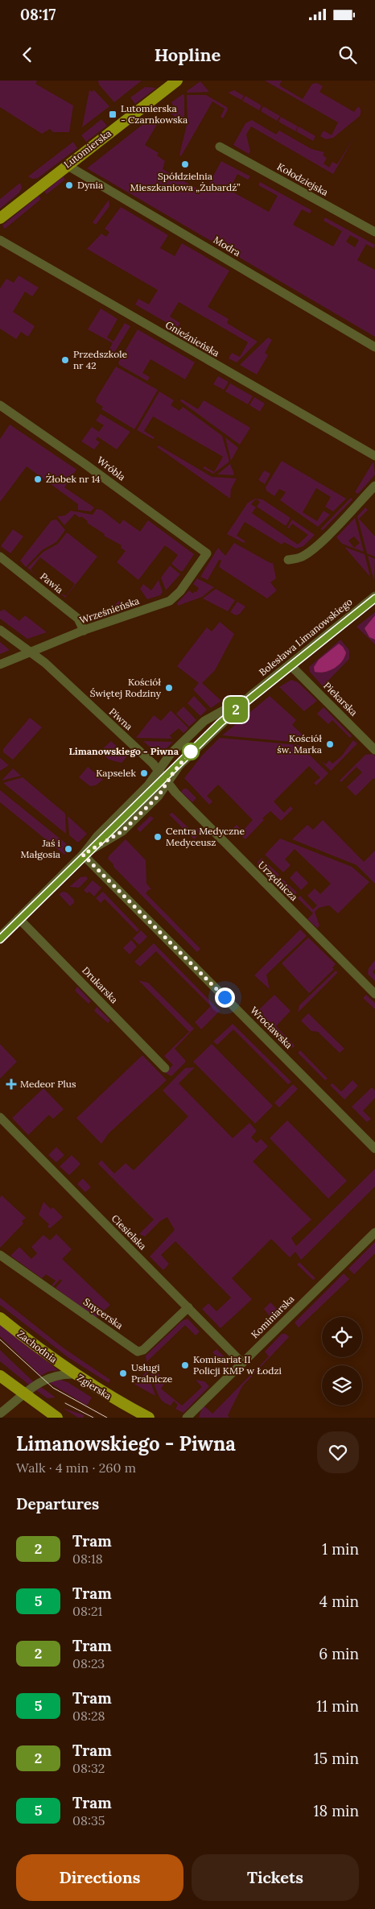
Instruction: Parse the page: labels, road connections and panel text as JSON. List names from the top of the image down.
{
  "streets": {
    "main road": ["Lutomierska", "Zachodnia", "Zgierska"],
    "street": [
      "Kołodziejska",
      "Modra",
      "Gnieźnieńska",
      "Wróbla",
      "Pawia",
      "Wrześnieńska",
      "Bolesława Limanowskiego",
      "Piekarska",
      "Piwna",
      "Urzędnicza",
      "Drukarska",
      "Wrocławska",
      "Ciesielska",
      "Snycerska",
      "Kominiarska"
    ]
  },
  "crossings": [
    ["Lutomierska", "Modra"],
    ["Wróbla", "Wrześnieńska"],
    ["Pawia", "Wrześnieńska"],
    ["Wrześnieńska", "Piwna"],
    ["Bolesława Limanowskiego", "Piekarska"],
    ["Bolesława Limanowskiego", "Piwna"],
    ["Bolesława Limanowskiego", "Urzędnicza"],
    ["Bolesława Limanowskiego", "Drukarska"],
    ["Bolesława Limanowskiego", "Wrocławska"],
    ["Piwna", "Urzędnicza"],
    ["Ciesielska", "Snycerska"],
    ["Ciesielska", "Kominiarska"],
    ["Zachodnia", "Zgierska"]
  ],
  "places": {
    "transit": ["Lutomierska - Czarnkowska"],
    "other": [
      "Spółdzielnia Mieszkaniowa „Żubardź”",
      "Dynia",
      "Przedszkole nr 42",
      "Żłobek nr 14",
      "Kościół Świętej Rodziny",
      "Kościół św. Marka",
      "Limanowskiego - Piwna",
      "Kapselek",
      "Centra Medyczne Medyceusz",
      "Jaś i Małgosia",
      "Komisariat II Policji KMP w Łodzi",
      "Usługi Pralnicze"
    ],
    "health": ["Medeor Plus"]
  },
  "lines": ["tram line 2"],
  "page": {
    "status": "08:17",
    "header": "Hopline",
    "on_map": "2",
    "heading": [
      ["Limanowskiego - Piwna", "Walk · 4 min · 260 m"],
      "Departures"
    ],
    "list": [
      {
        "mark": "2",
        "name": "Tram",
        "note": "08:18",
        "value": "1 min"
      },
      {
        "mark": "5",
        "name": "Tram",
        "note": "08:21",
        "value": "4 min"
      },
      {
        "mark": "2",
        "name": "Tram",
        "note": "08:23",
        "value": "6 min"
      },
      {
        "mark": "5",
        "name": "Tram",
        "note": "08:28",
        "value": "11 min"
      },
      {
        "mark": "2",
        "name": "Tram",
        "note": "08:32",
        "value": "15 min"
      },
      {
        "mark": "5",
        "name": "Tram",
        "note": "08:35",
        "value": "18 min"
      }
    ],
    "buttons": ["Directions", "Tickets"]
  }
}
